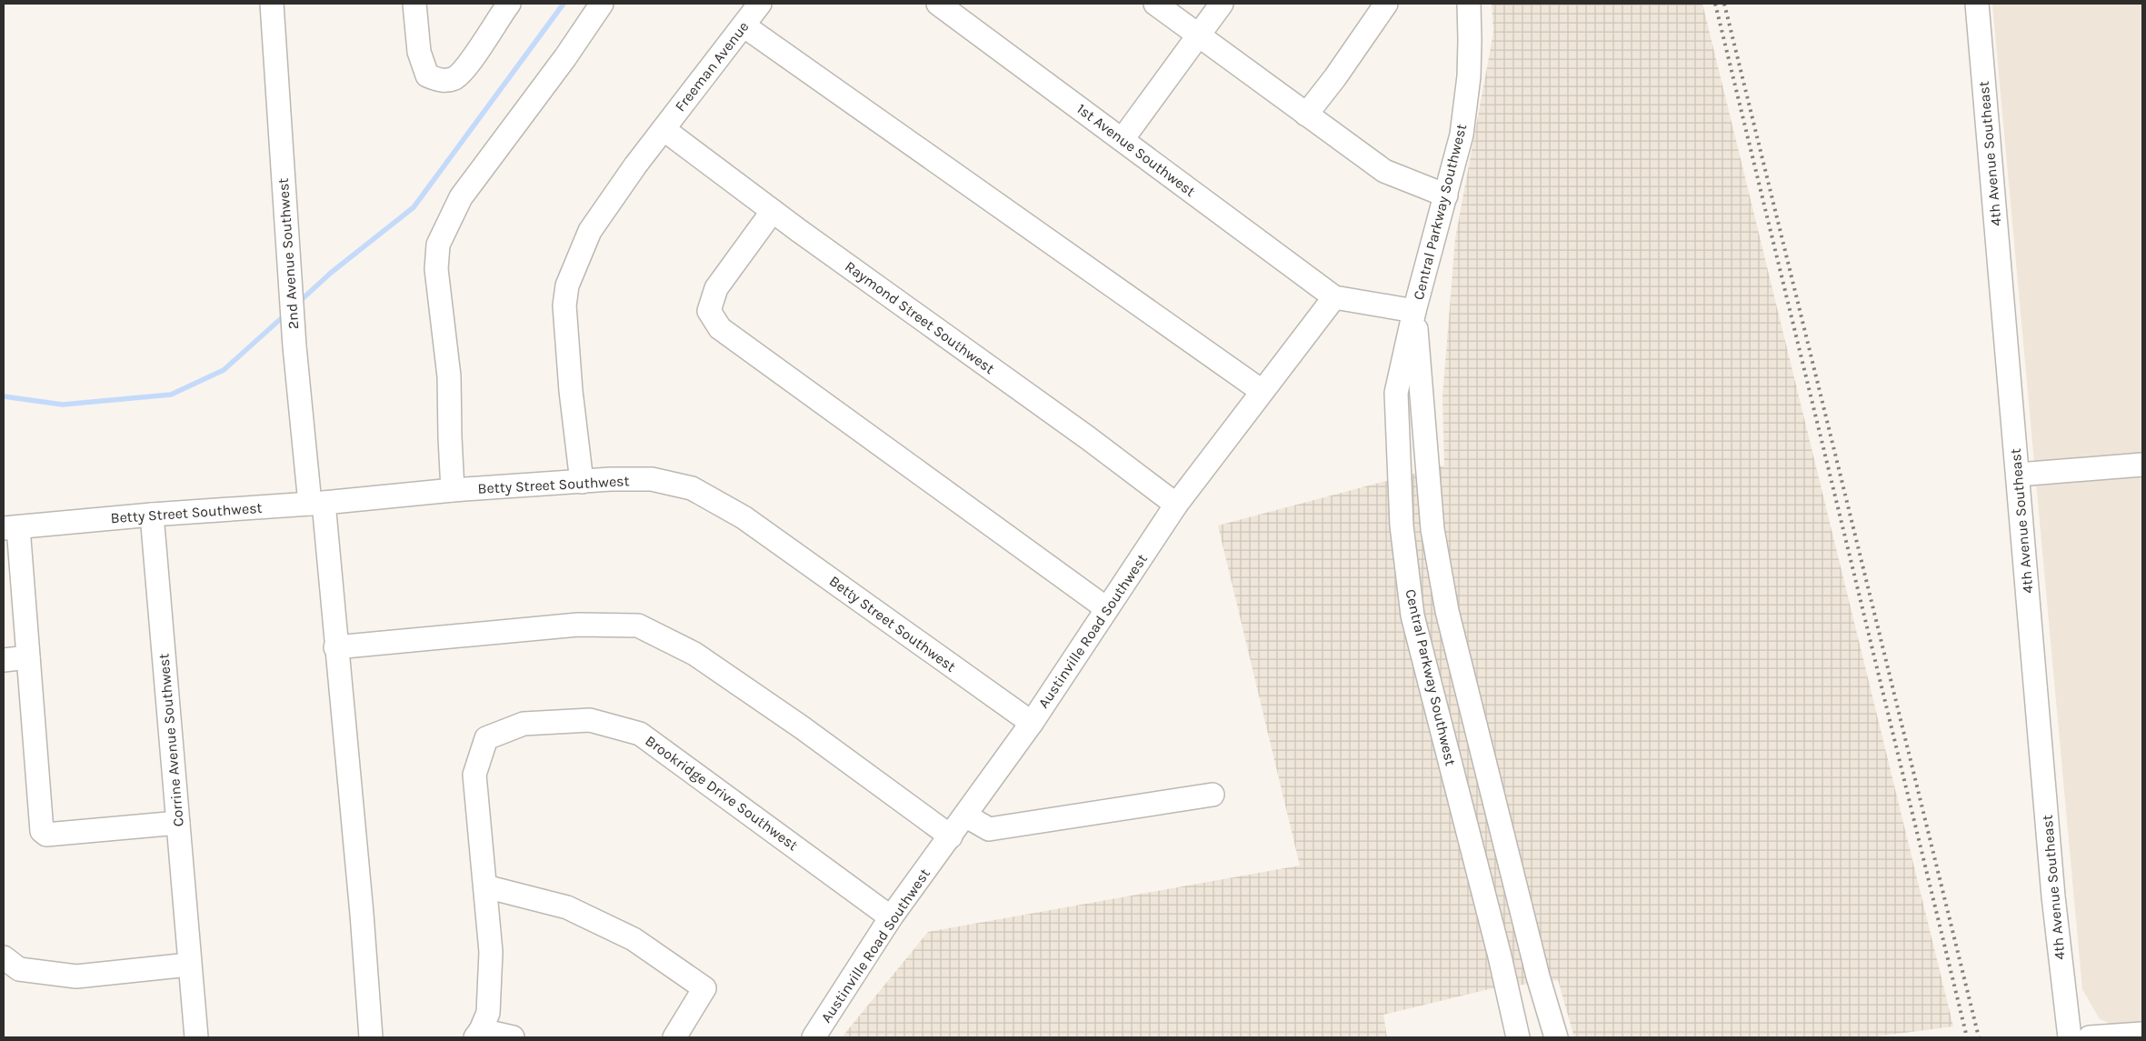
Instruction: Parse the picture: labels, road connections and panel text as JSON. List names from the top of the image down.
{
  "streets": {
    "street": [
      "Freeman Avenue",
      "1st Avenue Southwest",
      "4th Avenue Southeast",
      "Central Parkway Southwest",
      "2nd Avenue Southwest",
      "Raymond Street Southwest",
      "Betty Street Southwest",
      "Austinville Road Southwest",
      "Corrine Avenue Southwest",
      "Brookridge Drive Southwest"
    ]
  },
  "crossings": [
    ["Freeman Avenue", "Raymond Street Southwest"],
    ["Freeman Avenue", "Betty Street Southwest"],
    ["1st Avenue Southwest", "Austinville Road Southwest"],
    ["2nd Avenue Southwest", "Betty Street Southwest"],
    ["Raymond Street Southwest", "Austinville Road Southwest"],
    ["Betty Street Southwest", "Austinville Road Southwest"],
    ["Betty Street Southwest", "Corrine Avenue Southwest"],
    ["Austinville Road Southwest", "Brookridge Drive Southwest"]
  ]
}
